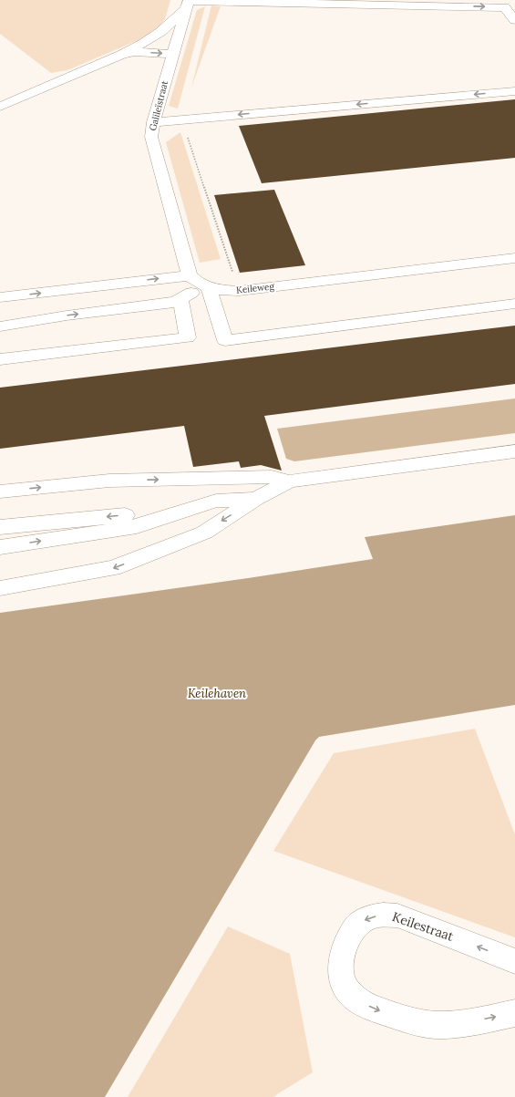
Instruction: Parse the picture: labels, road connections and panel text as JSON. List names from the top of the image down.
{
  "streets": {
    "street": ["Galileïstraat", "Keileweg", "Keilestraat"]
  },
  "crossings": [
    ["Galileïstraat", "Keileweg"]
  ],
  "water": ["Keilehaven"]
}
